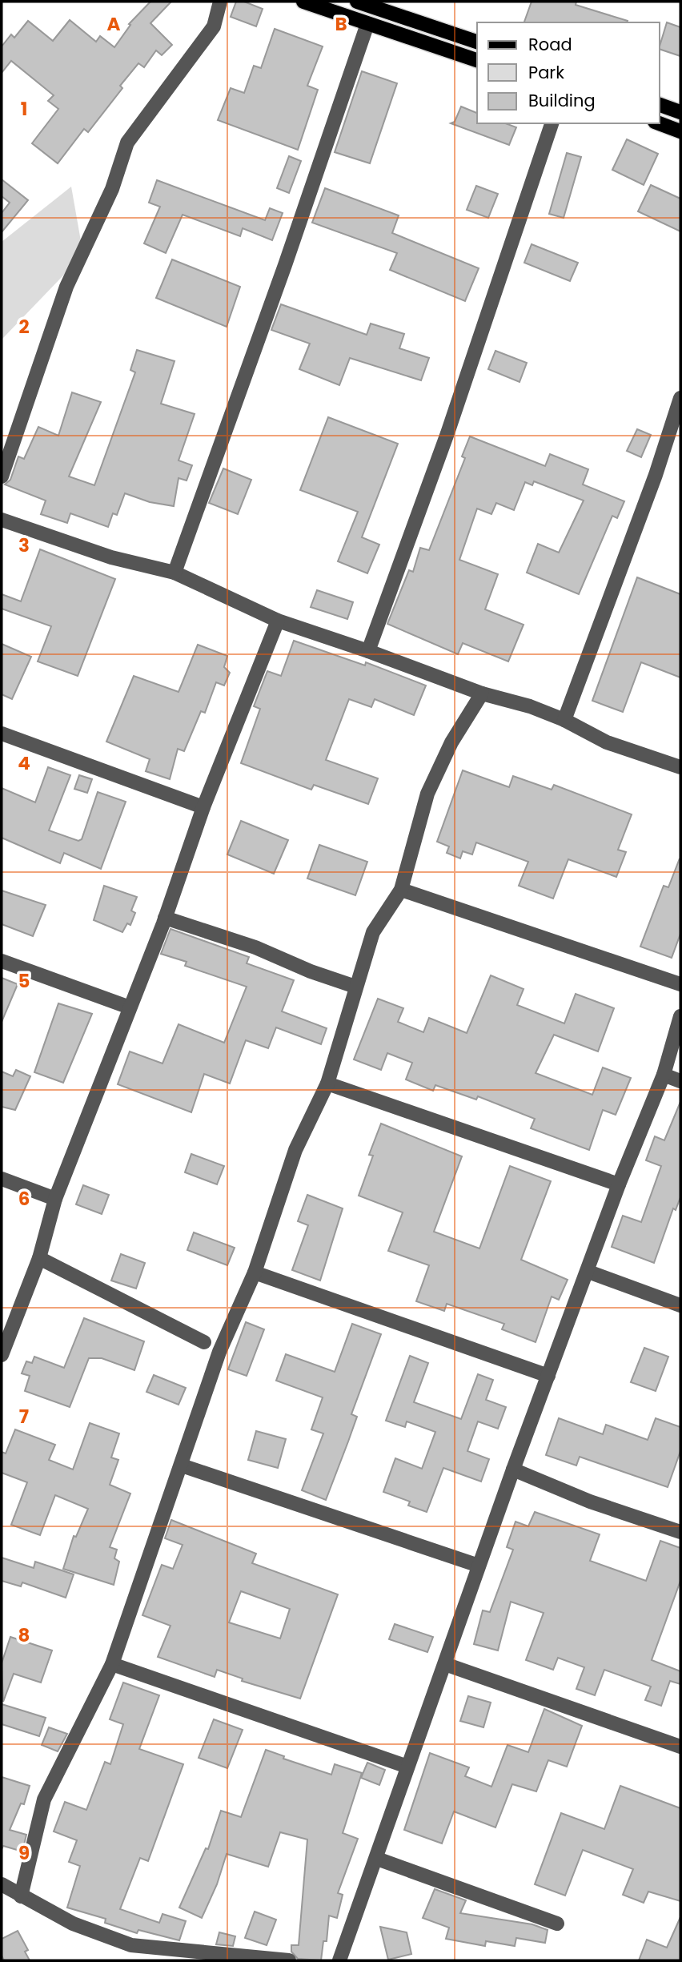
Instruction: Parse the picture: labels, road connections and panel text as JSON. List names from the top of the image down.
{
  "legend": ["Road", "Park", "Building"],
  "grid": {
    "columns": ["A", "B"],
    "rows": [
      "1",
      "2",
      "3",
      "4",
      "5",
      "6",
      "7",
      "8",
      "9"
    ]
  }
}
